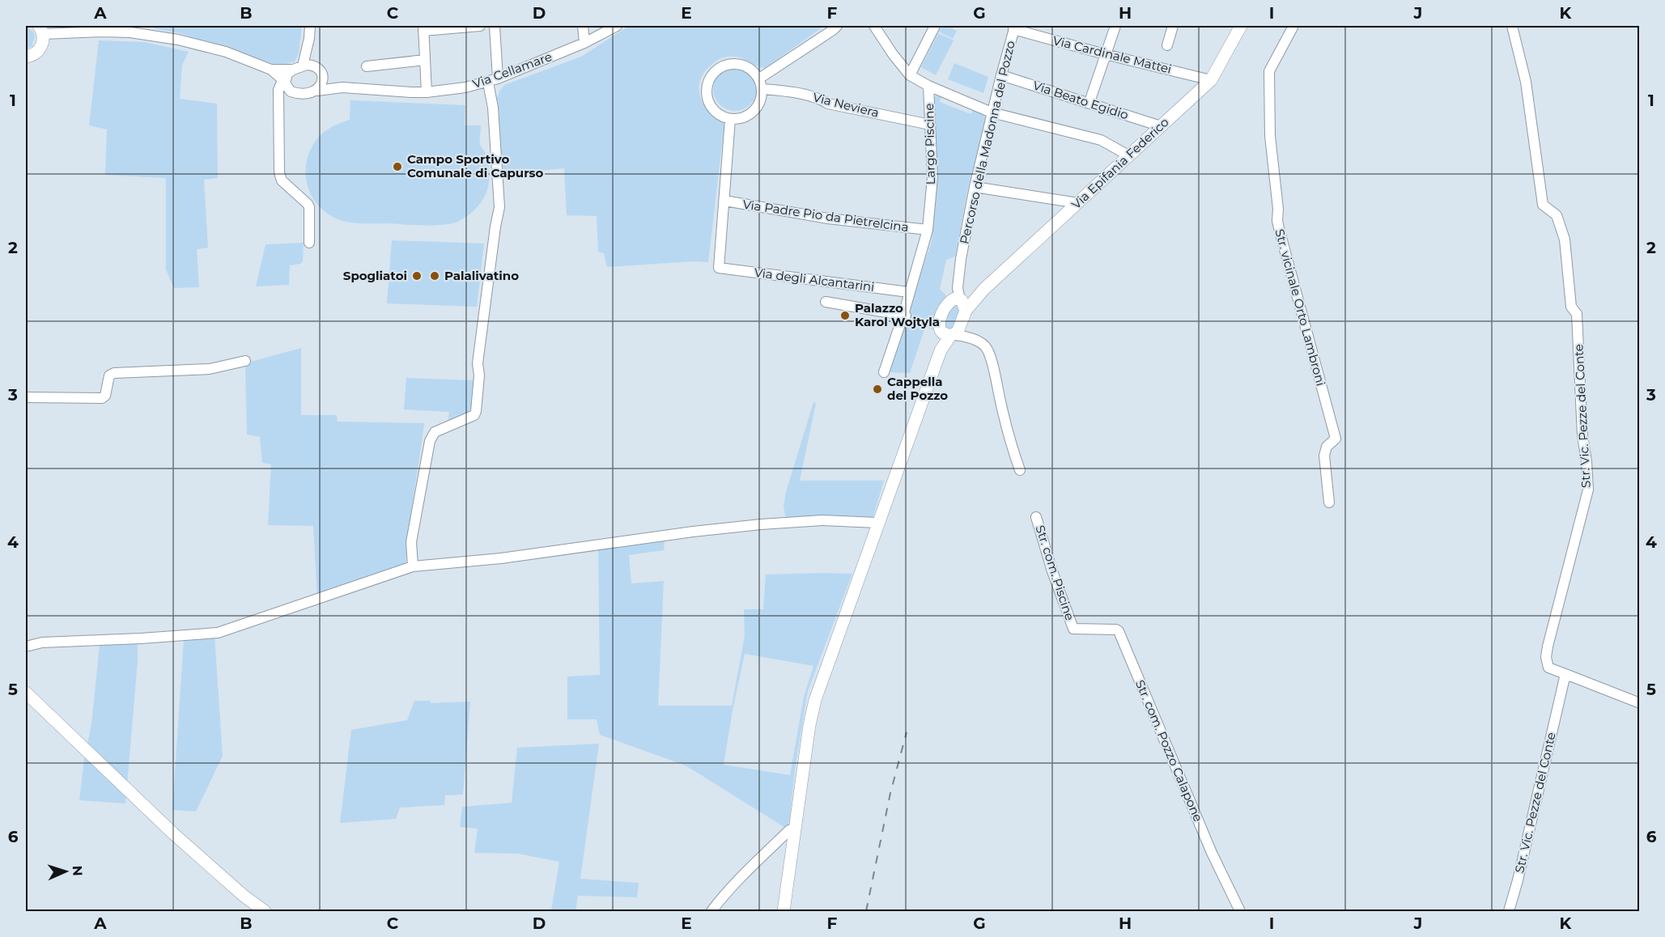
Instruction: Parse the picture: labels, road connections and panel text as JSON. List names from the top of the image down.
{
  "streets": {
    "main road": ["Via Epifania Federico"],
    "street": [
      "Via Cardinale Mattei",
      "Via Cellamare",
      "Via Beato Egidio",
      "Via Neviera",
      "Percorso della Madonna del Pozzo",
      "Largo Piscine",
      "Via Padre Pio da Pietrelcina",
      "Via degli Alcantarini",
      "Str. vicinale Orto Lambroni",
      "Str. Vic. Pezze del Conte",
      "Str. com. Piscine",
      "Str. com. Pozzo Calapone"
    ]
  },
  "crossings": [
    ["Via Cardinale Mattei", "Percorso della Madonna del Pozzo"],
    ["Via Cardinale Mattei", "Via Epifania Federico"],
    ["Via Beato Egidio", "Percorso della Madonna del Pozzo"],
    ["Via Beato Egidio", "Via Epifania Federico"],
    ["Via Neviera", "Largo Piscine"],
    ["Percorso della Madonna del Pozzo", "Via Epifania Federico"],
    ["Largo Piscine", "Via Padre Pio da Pietrelcina"],
    ["Largo Piscine", "Via degli Alcantarini"],
    ["Via Padre Pio da Pietrelcina", "Via degli Alcantarini"],
    ["Str. com. Piscine", "Str. com. Pozzo Calapone"]
  ],
  "places": [
    "Campo Sportivo Comunale di Capurso",
    "Spogliatoi",
    "Palalivatino",
    "Palazzo Karol Wojtyla",
    "Cappella del Pozzo"
  ],
  "north": "right",
  "grid": {
    "columns": [
      "A",
      "B",
      "C",
      "D",
      "E",
      "F",
      "G",
      "H",
      "I",
      "J",
      "K"
    ],
    "rows": [
      "1",
      "2",
      "3",
      "4",
      "5",
      "6"
    ]
  }
}
